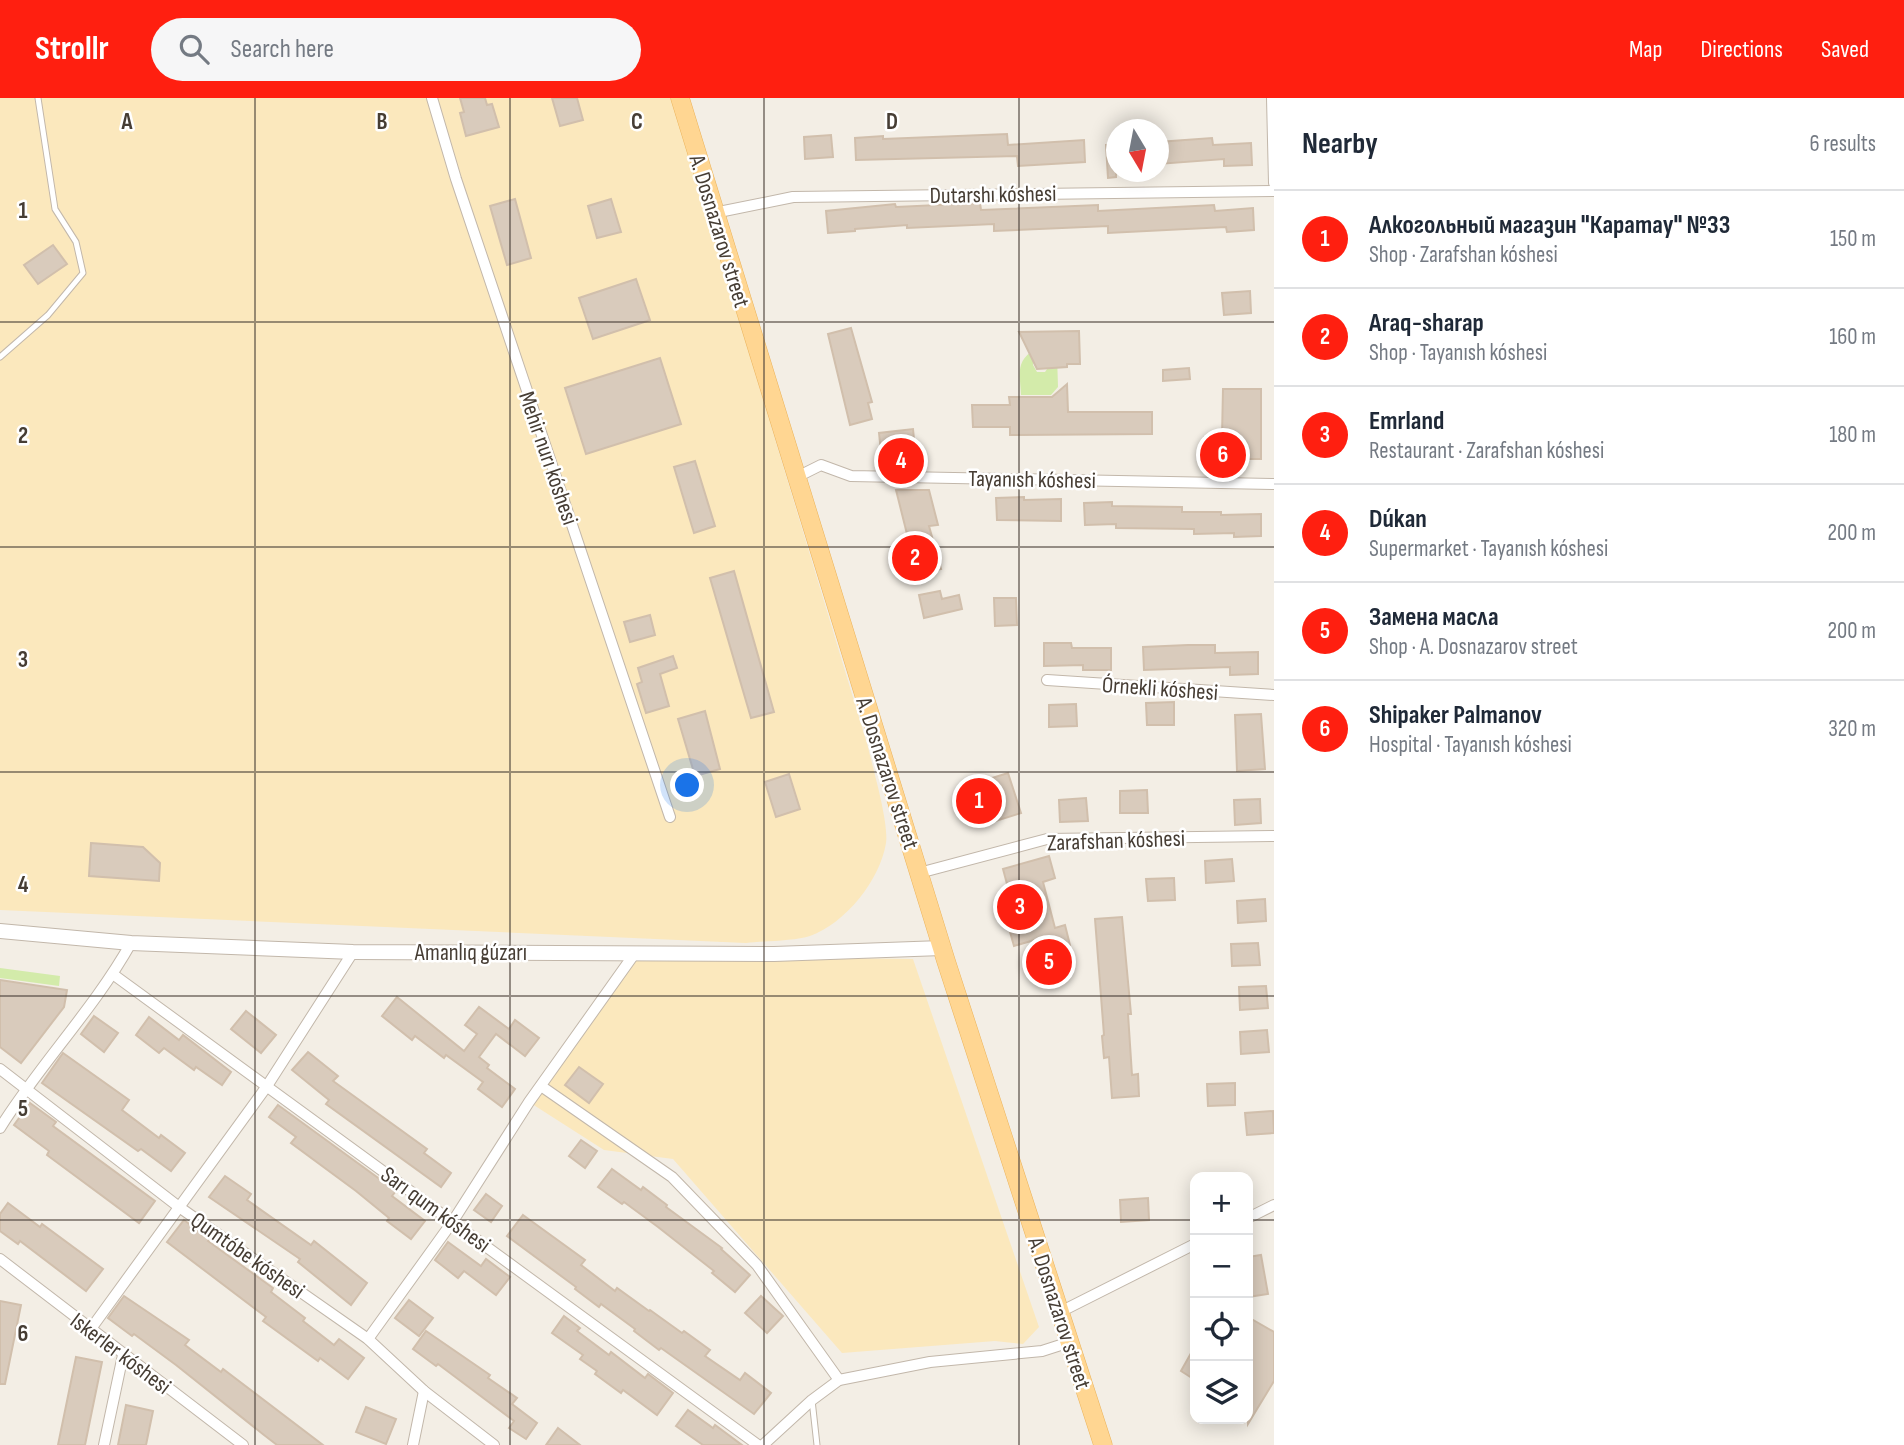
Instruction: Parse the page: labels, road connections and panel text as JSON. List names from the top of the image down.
{
  "streets": {
    "main road": ["A. Dosnazarov street"],
    "street": [
      "Dutarshı kóshesi",
      "Mehir nurı kóshesi",
      "Tayanısh kóshesi",
      "Órnekli kóshesi",
      "Zarafshan kóshesi",
      "Amanlıq gúzarı",
      "Sarı qum kóshesi",
      "Qumtóbe kóshesi",
      "Iskerler kóshesi"
    ]
  },
  "crossings": [
    ["Dutarshı kóshesi", "A. Dosnazarov street"],
    ["A. Dosnazarov street", "Tayanısh kóshesi"],
    ["A. Dosnazarov street", "Zarafshan kóshesi"],
    ["A. Dosnazarov street", "Amanlıq gúzarı"]
  ],
  "north": "bottom",
  "page": {
    "header": "Strollr",
    "search": "Search here",
    "nav": ["Map", "Directions", "Saved"],
    "heading": ["Nearby", "6 results"],
    "list": [
      {
        "mark": "1",
        "name": "Алкогольный магазин \"Каратау\" №33",
        "note": "Shop · Zarafshan kóshesi",
        "value": "150 m"
      },
      {
        "mark": "2",
        "name": "Araq-sharap",
        "note": "Shop · Tayanısh kóshesi",
        "value": "160 m"
      },
      {
        "mark": "3",
        "name": "Emrland",
        "note": "Restaurant · Zarafshan kóshesi",
        "value": "180 m"
      },
      {
        "mark": "4",
        "name": "Dúkan",
        "note": "Supermarket · Tayanısh kóshesi",
        "value": "200 m"
      },
      {
        "mark": "5",
        "name": "Замена масла",
        "note": "Shop · A. Dosnazarov street",
        "value": "200 m"
      },
      {
        "mark": "6",
        "name": "Shipaker Palmanov",
        "note": "Hospital · Tayanısh kóshesi",
        "value": "320 m"
      }
    ],
    "pins": [
      "6",
      "4",
      "2",
      "1",
      "3",
      "5"
    ],
    "map_buttons": ["+", "−"]
  },
  "grid": {
    "columns": [
      "A",
      "B",
      "C",
      "D"
    ],
    "rows": [
      "1",
      "2",
      "3",
      "4",
      "5",
      "6"
    ]
  }
}
